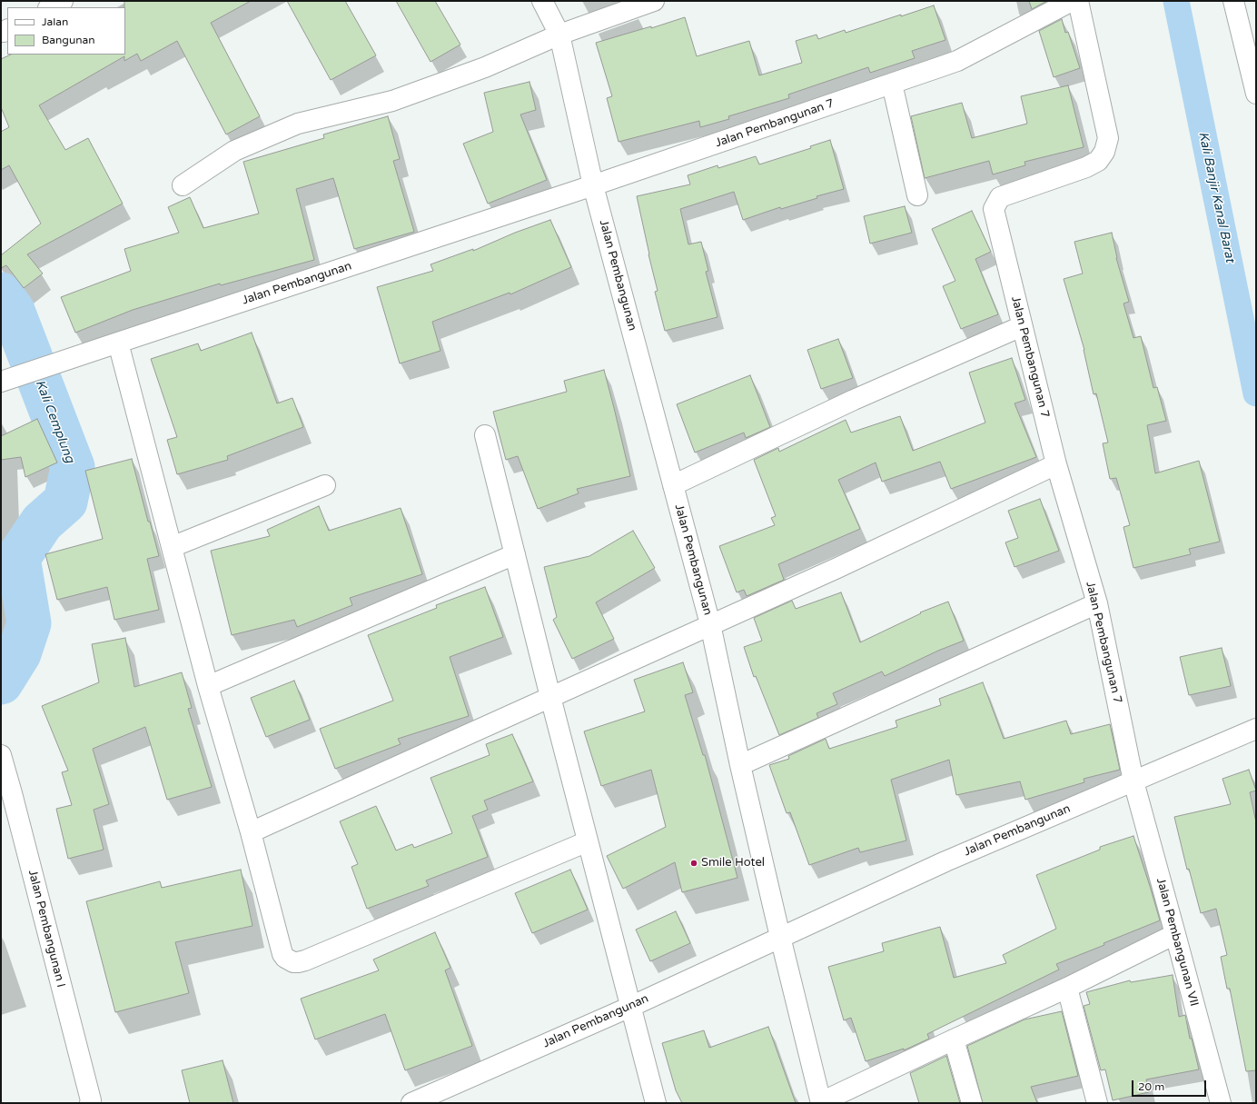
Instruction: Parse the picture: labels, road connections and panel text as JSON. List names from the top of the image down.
{
  "streets": {
    "street": [
      "Jalan Pembangunan 7",
      "Jalan Pembangunan",
      "Jalan Pembangunan I",
      "Jalan Pembangunan VII"
    ]
  },
  "crossings": [
    ["Jalan Pembangunan 7", "Jalan Pembangunan"],
    ["Jalan Pembangunan 7", "Jalan Pembangunan VII"],
    ["Jalan Pembangunan", "Jalan Pembangunan VII"]
  ],
  "water": ["Kali Banjir Kanal Barat", "Kali Cemplung"],
  "places": ["Smile Hotel"],
  "legend": ["Jalan", "Bangunan"],
  "scale_bar": "20 m"
}
